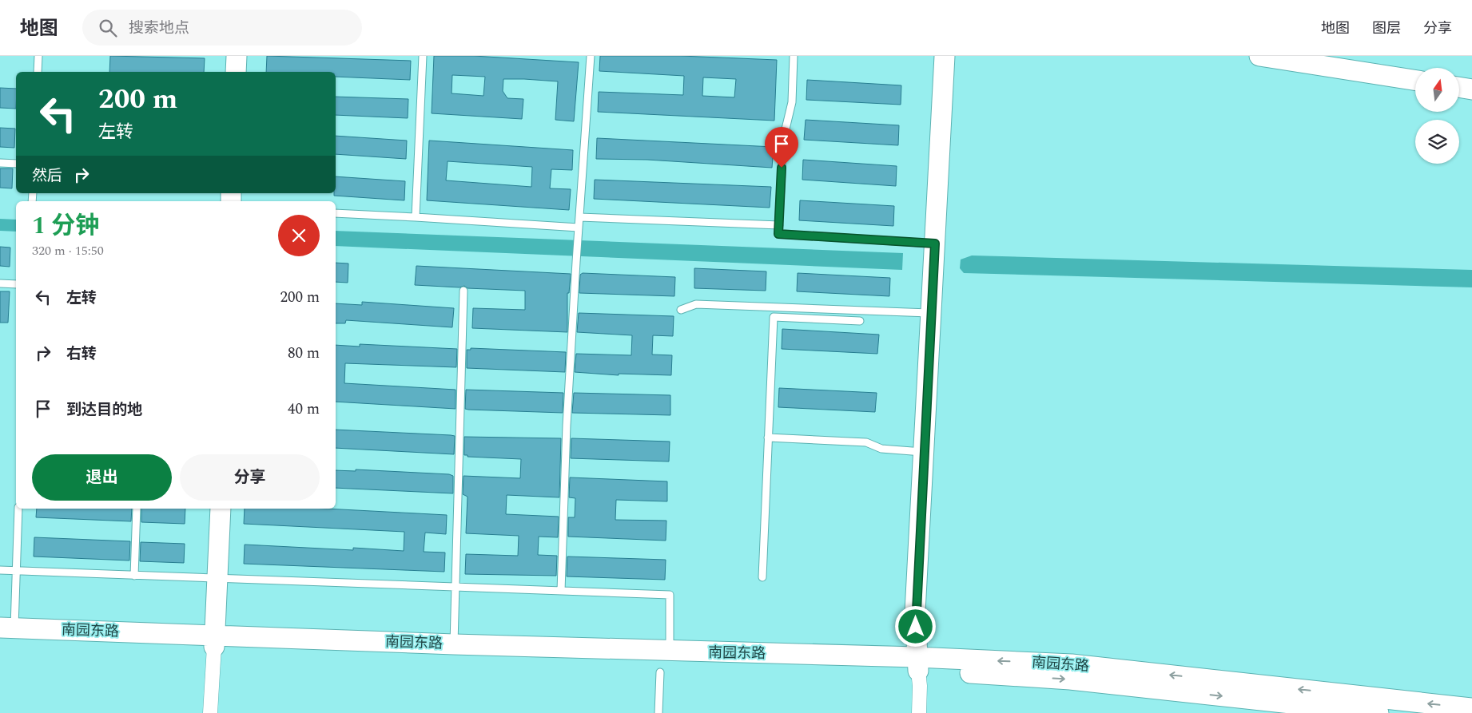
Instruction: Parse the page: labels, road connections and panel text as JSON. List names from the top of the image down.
{
  "streets": {
    "main road": ["南园东路"]
  },
  "north": "top",
  "page": {
    "header": "地图",
    "search": "搜索地点",
    "nav": ["地图", "图层", "分享"],
    "turn": ["200 m", "左转"],
    "then": "然后",
    "heading": ["1 分钟", "320 m · 15:50"],
    "list": [
      {
        "name": "左转",
        "value": "200 m"
      },
      {
        "name": "右转",
        "value": "80 m"
      },
      {
        "name": "到达目的地",
        "value": "40 m"
      }
    ],
    "buttons": ["退出", "分享"]
  }
}
